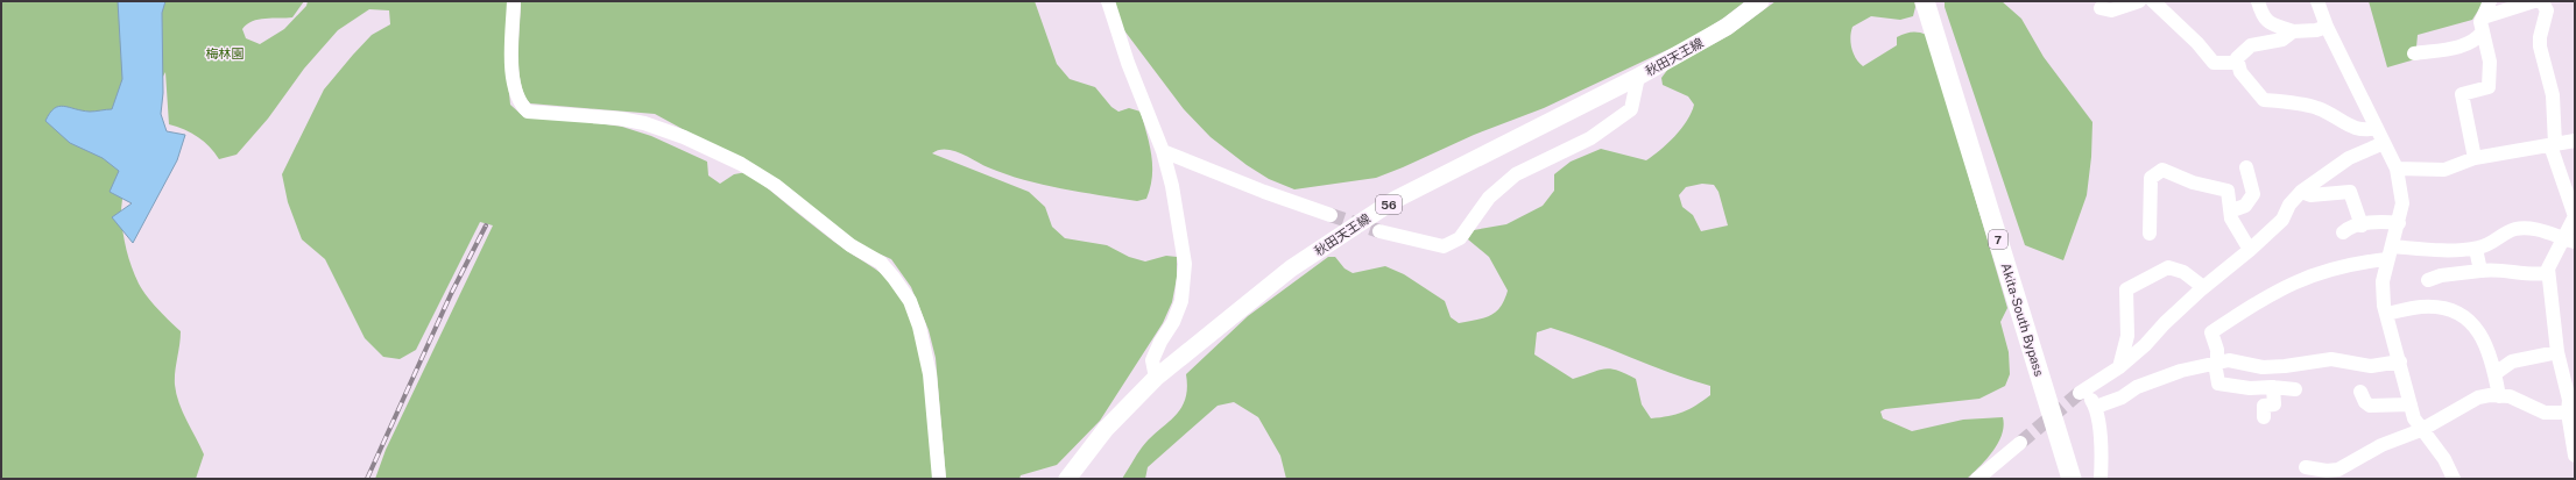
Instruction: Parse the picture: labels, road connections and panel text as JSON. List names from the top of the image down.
{
  "streets": {
    "highway": ["7", "Akita-South Bypass"],
    "main road": ["秋田天王線", "56"]
  },
  "parks": ["梅林園"]
}
